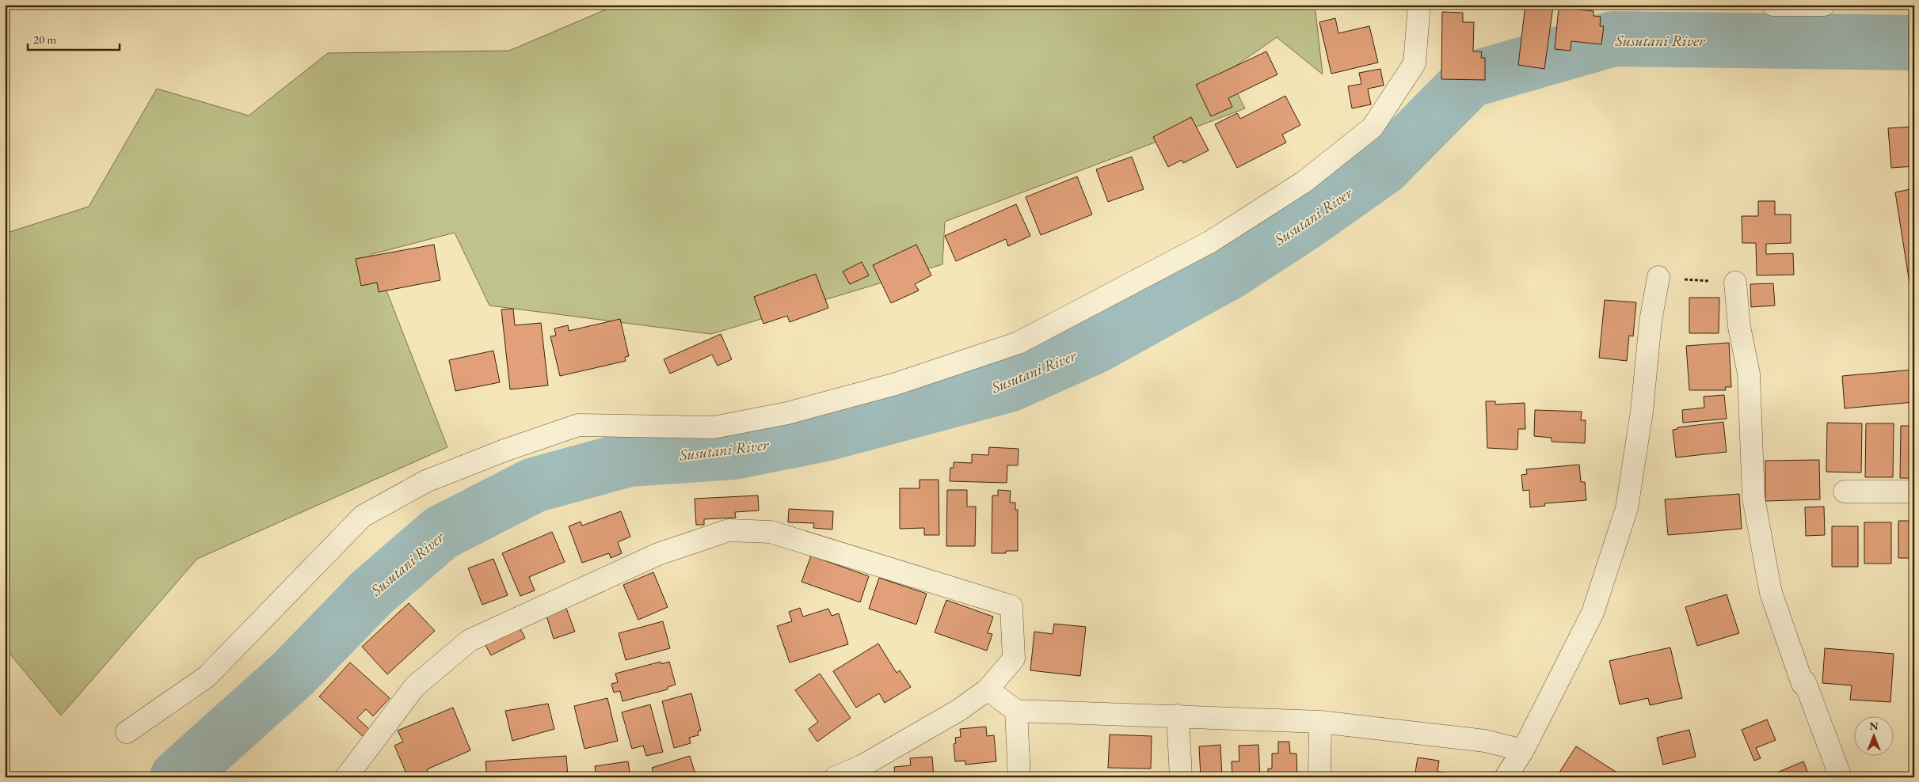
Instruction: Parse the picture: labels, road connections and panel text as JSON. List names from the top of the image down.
{
  "water": ["Susutani River"],
  "scale_bar": "20 m",
  "north": "top"
}
